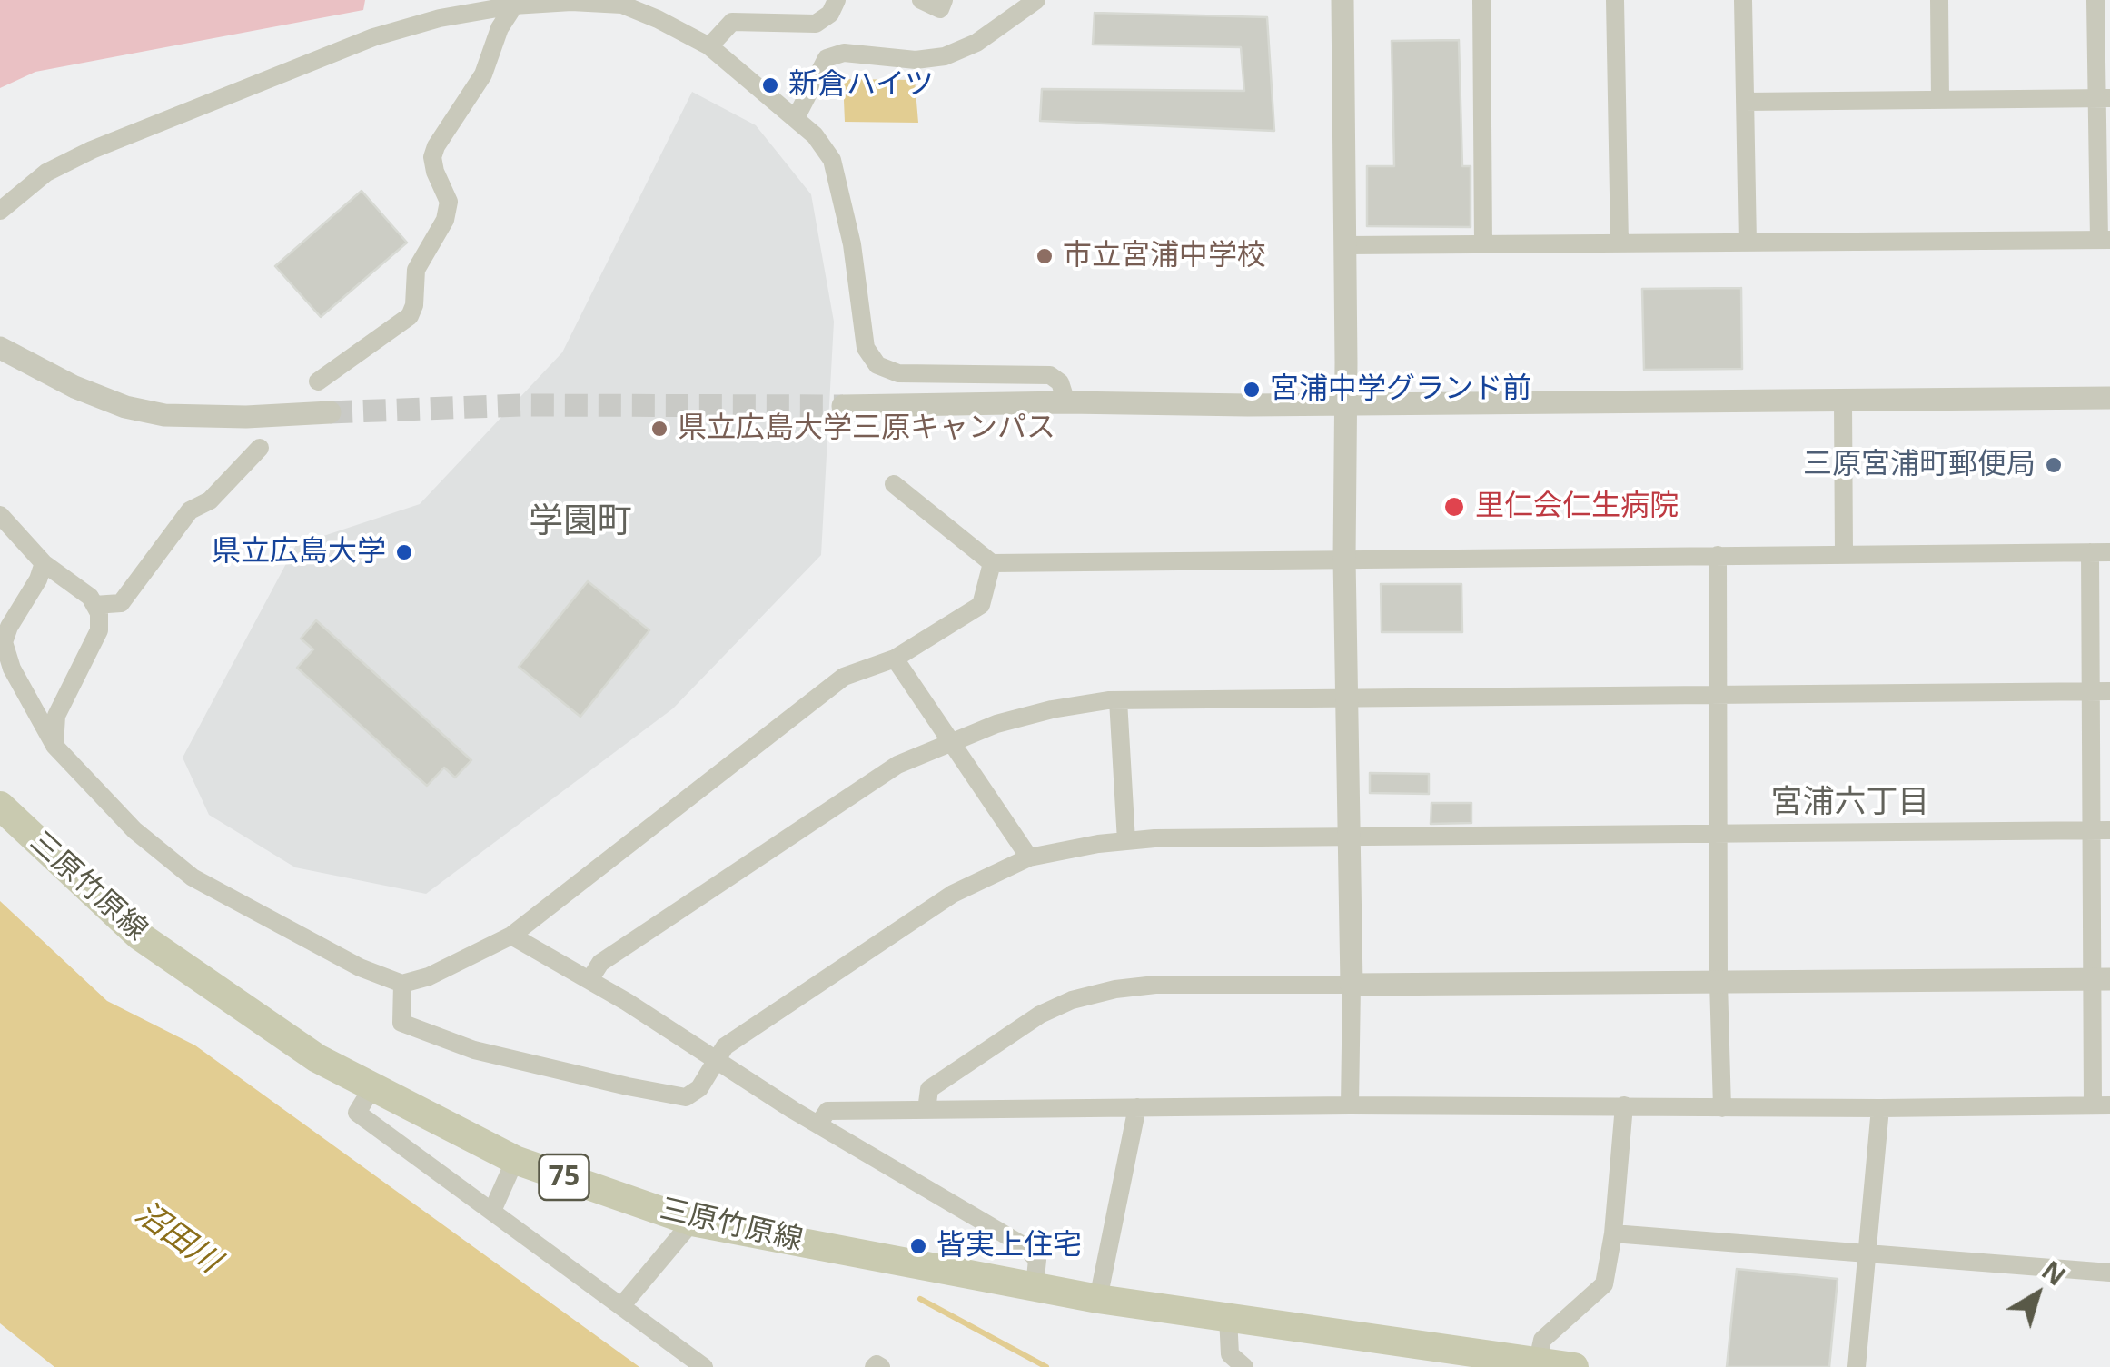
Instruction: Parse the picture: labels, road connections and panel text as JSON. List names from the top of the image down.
{
  "streets": {
    "main road": ["三原竹原線", "75"]
  },
  "districts": ["学園町", "宮浦六丁目"],
  "water": ["沼田川"],
  "places": [
    "新倉ハイツ",
    "市立宮浦中学校",
    "宮浦中学グランド前",
    "県立広島大学三原キャンパス",
    "三原宮浦町郵便局",
    "里仁会仁生病院",
    "県立広島大学",
    "皆実上住宅"
  ],
  "north": "top right"
}
